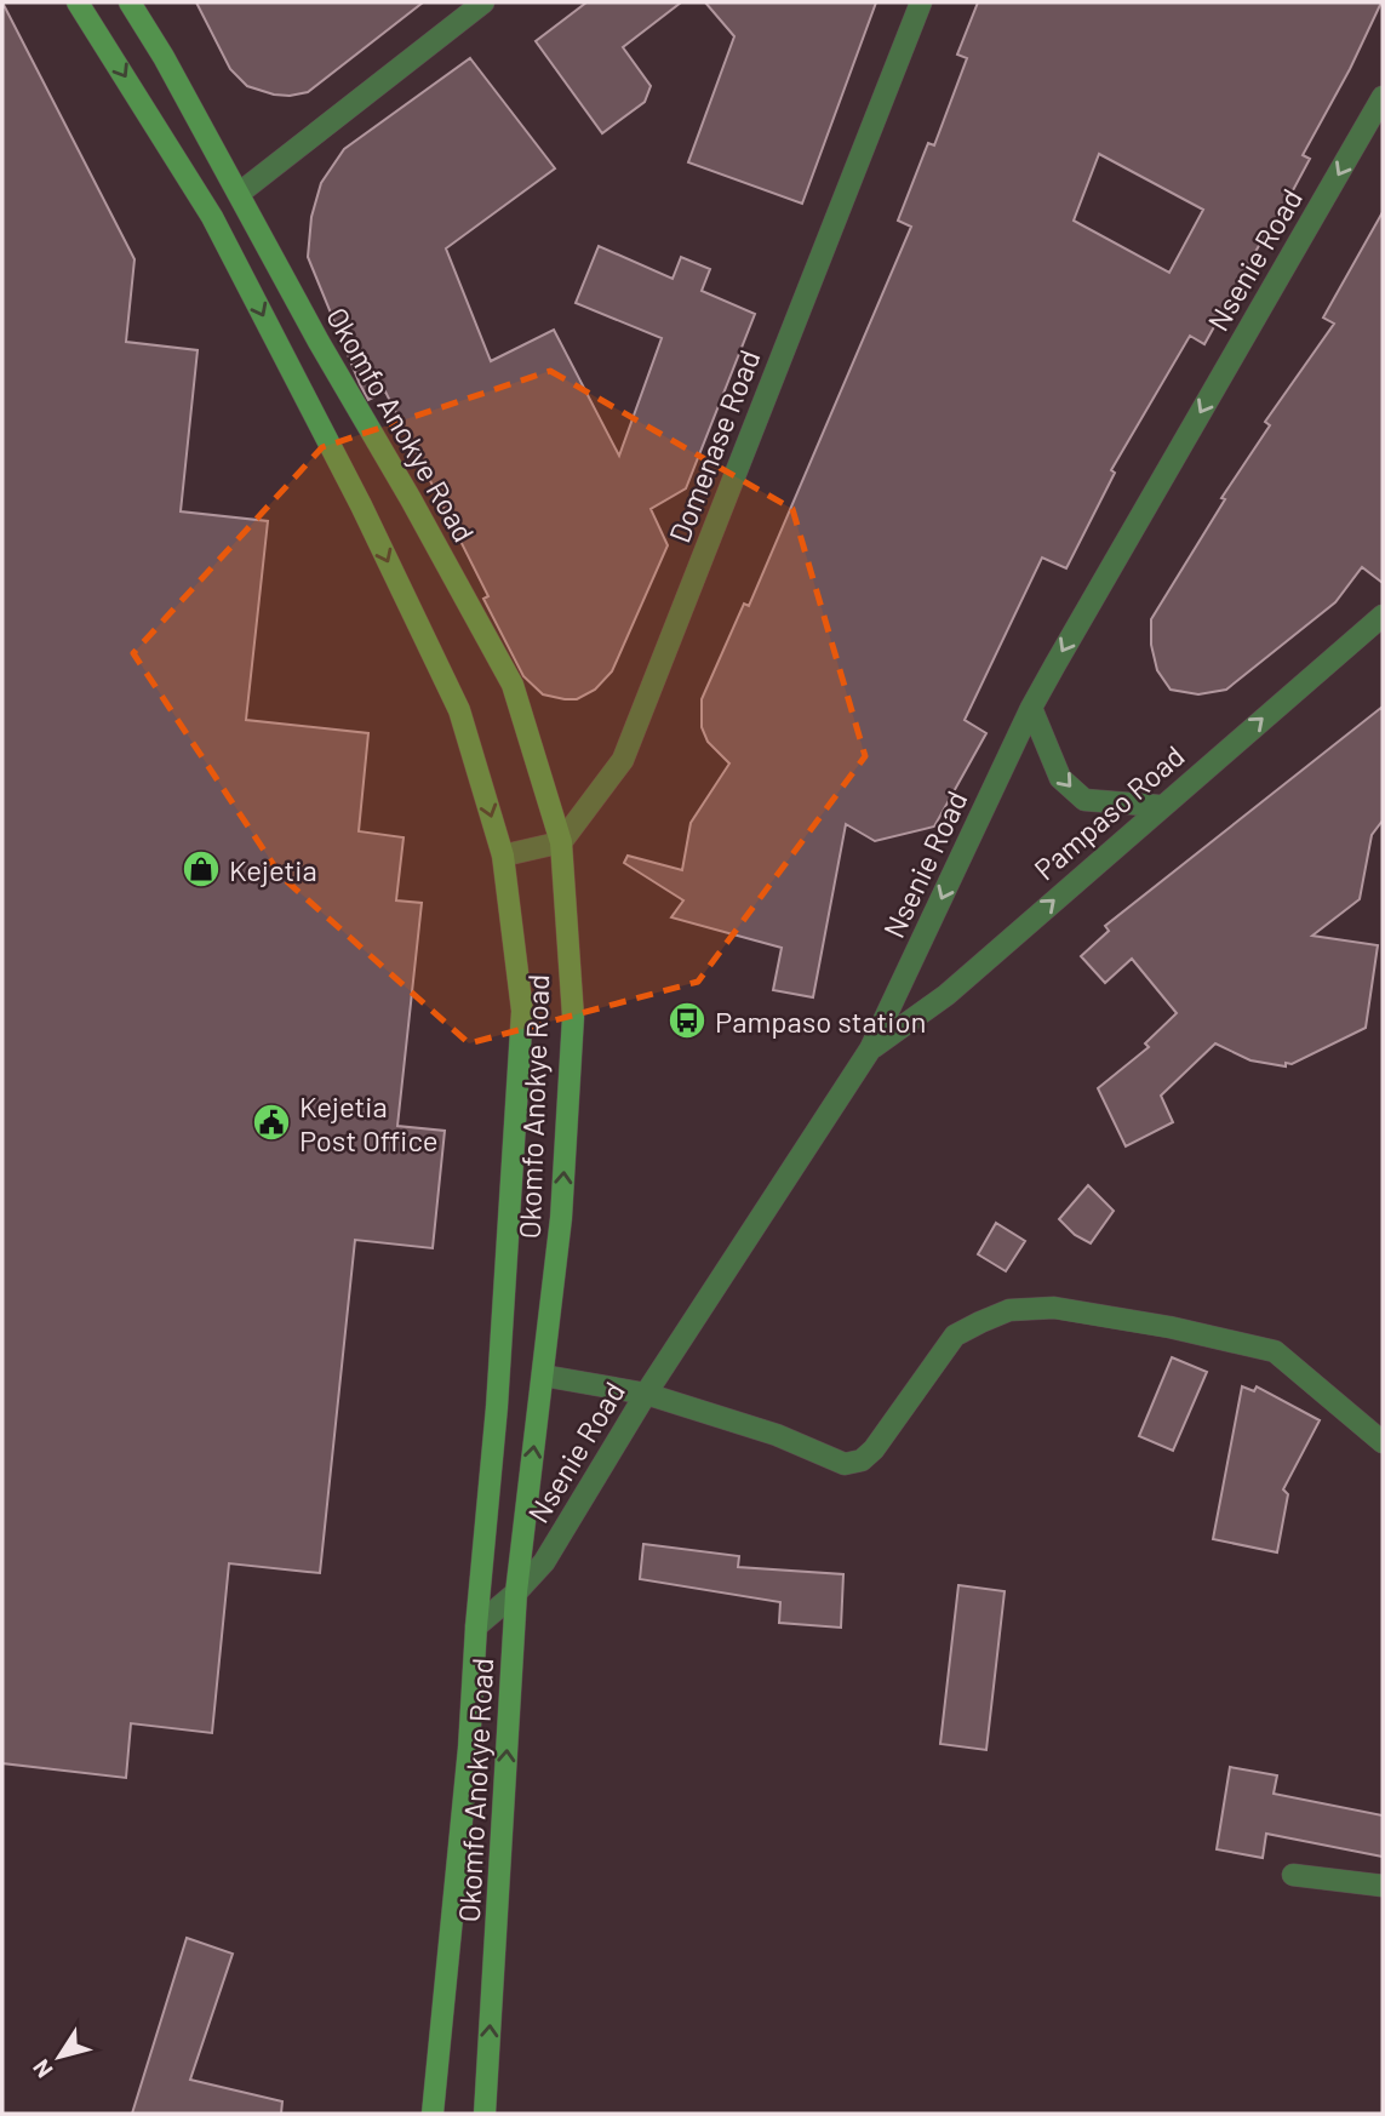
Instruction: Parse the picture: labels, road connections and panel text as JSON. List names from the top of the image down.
{
  "streets": {
    "main road": ["Okomfo Anokye Road"],
    "street": ["Nsenie Road", "Domenase Road", "Pampaso Road"]
  },
  "crossings": [
    ["Nsenie Road", "Okomfo Anokye Road"],
    ["Nsenie Road", "Pampaso Road"],
    ["Okomfo Anokye Road", "Domenase Road"]
  ],
  "one_way": ["Nsenie Road", "Pampaso Road"],
  "places": {
    "shop": ["Kejetia"],
    "bus stop": ["Pampaso station"],
    "public building": ["Kejetia Post Office"]
  },
  "north": "bottom left"
}
